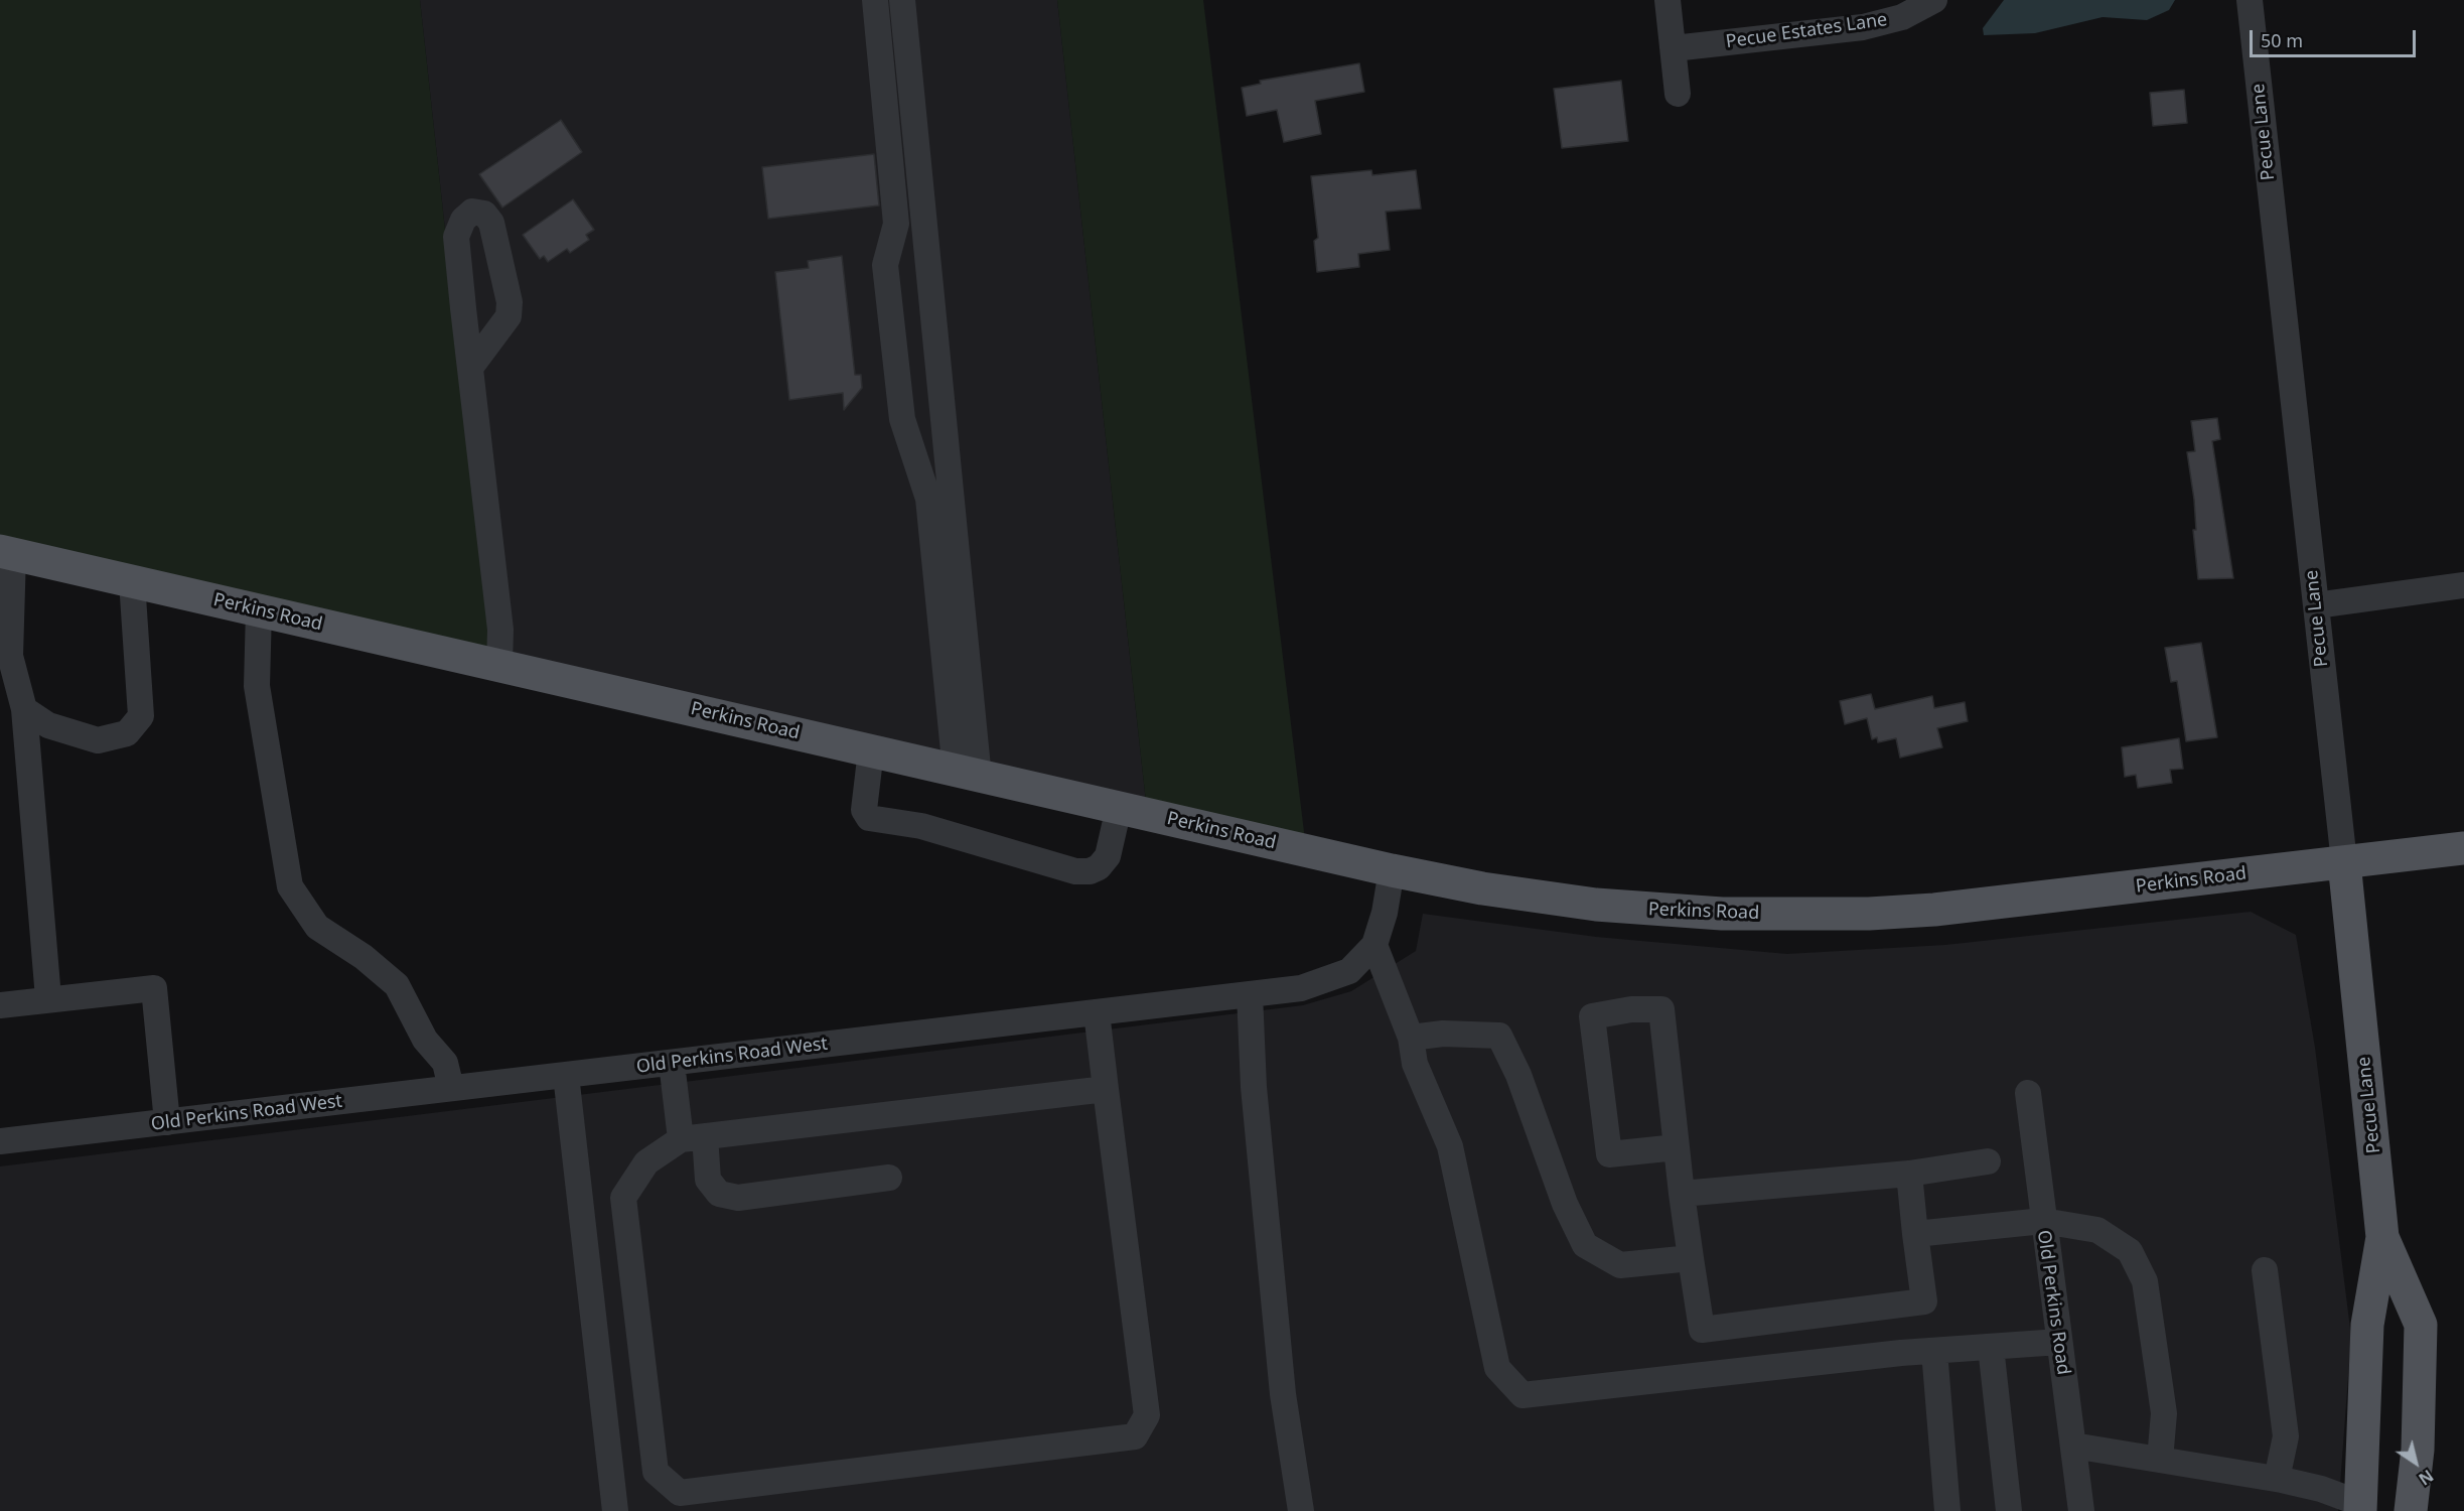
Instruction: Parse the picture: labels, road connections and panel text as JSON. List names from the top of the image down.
{
  "streets": {
    "main road": ["Pecue Lane", "Perkins Road"],
    "street": ["Pecue Estates Lane", "Old Perkins Road West", "Old Perkins Road"]
  },
  "crossings": [
    ["Pecue Lane", "Perkins Road"],
    ["Perkins Road", "Old Perkins Road West"]
  ],
  "scale_bar": "50 m",
  "north": "bottom right"
}
